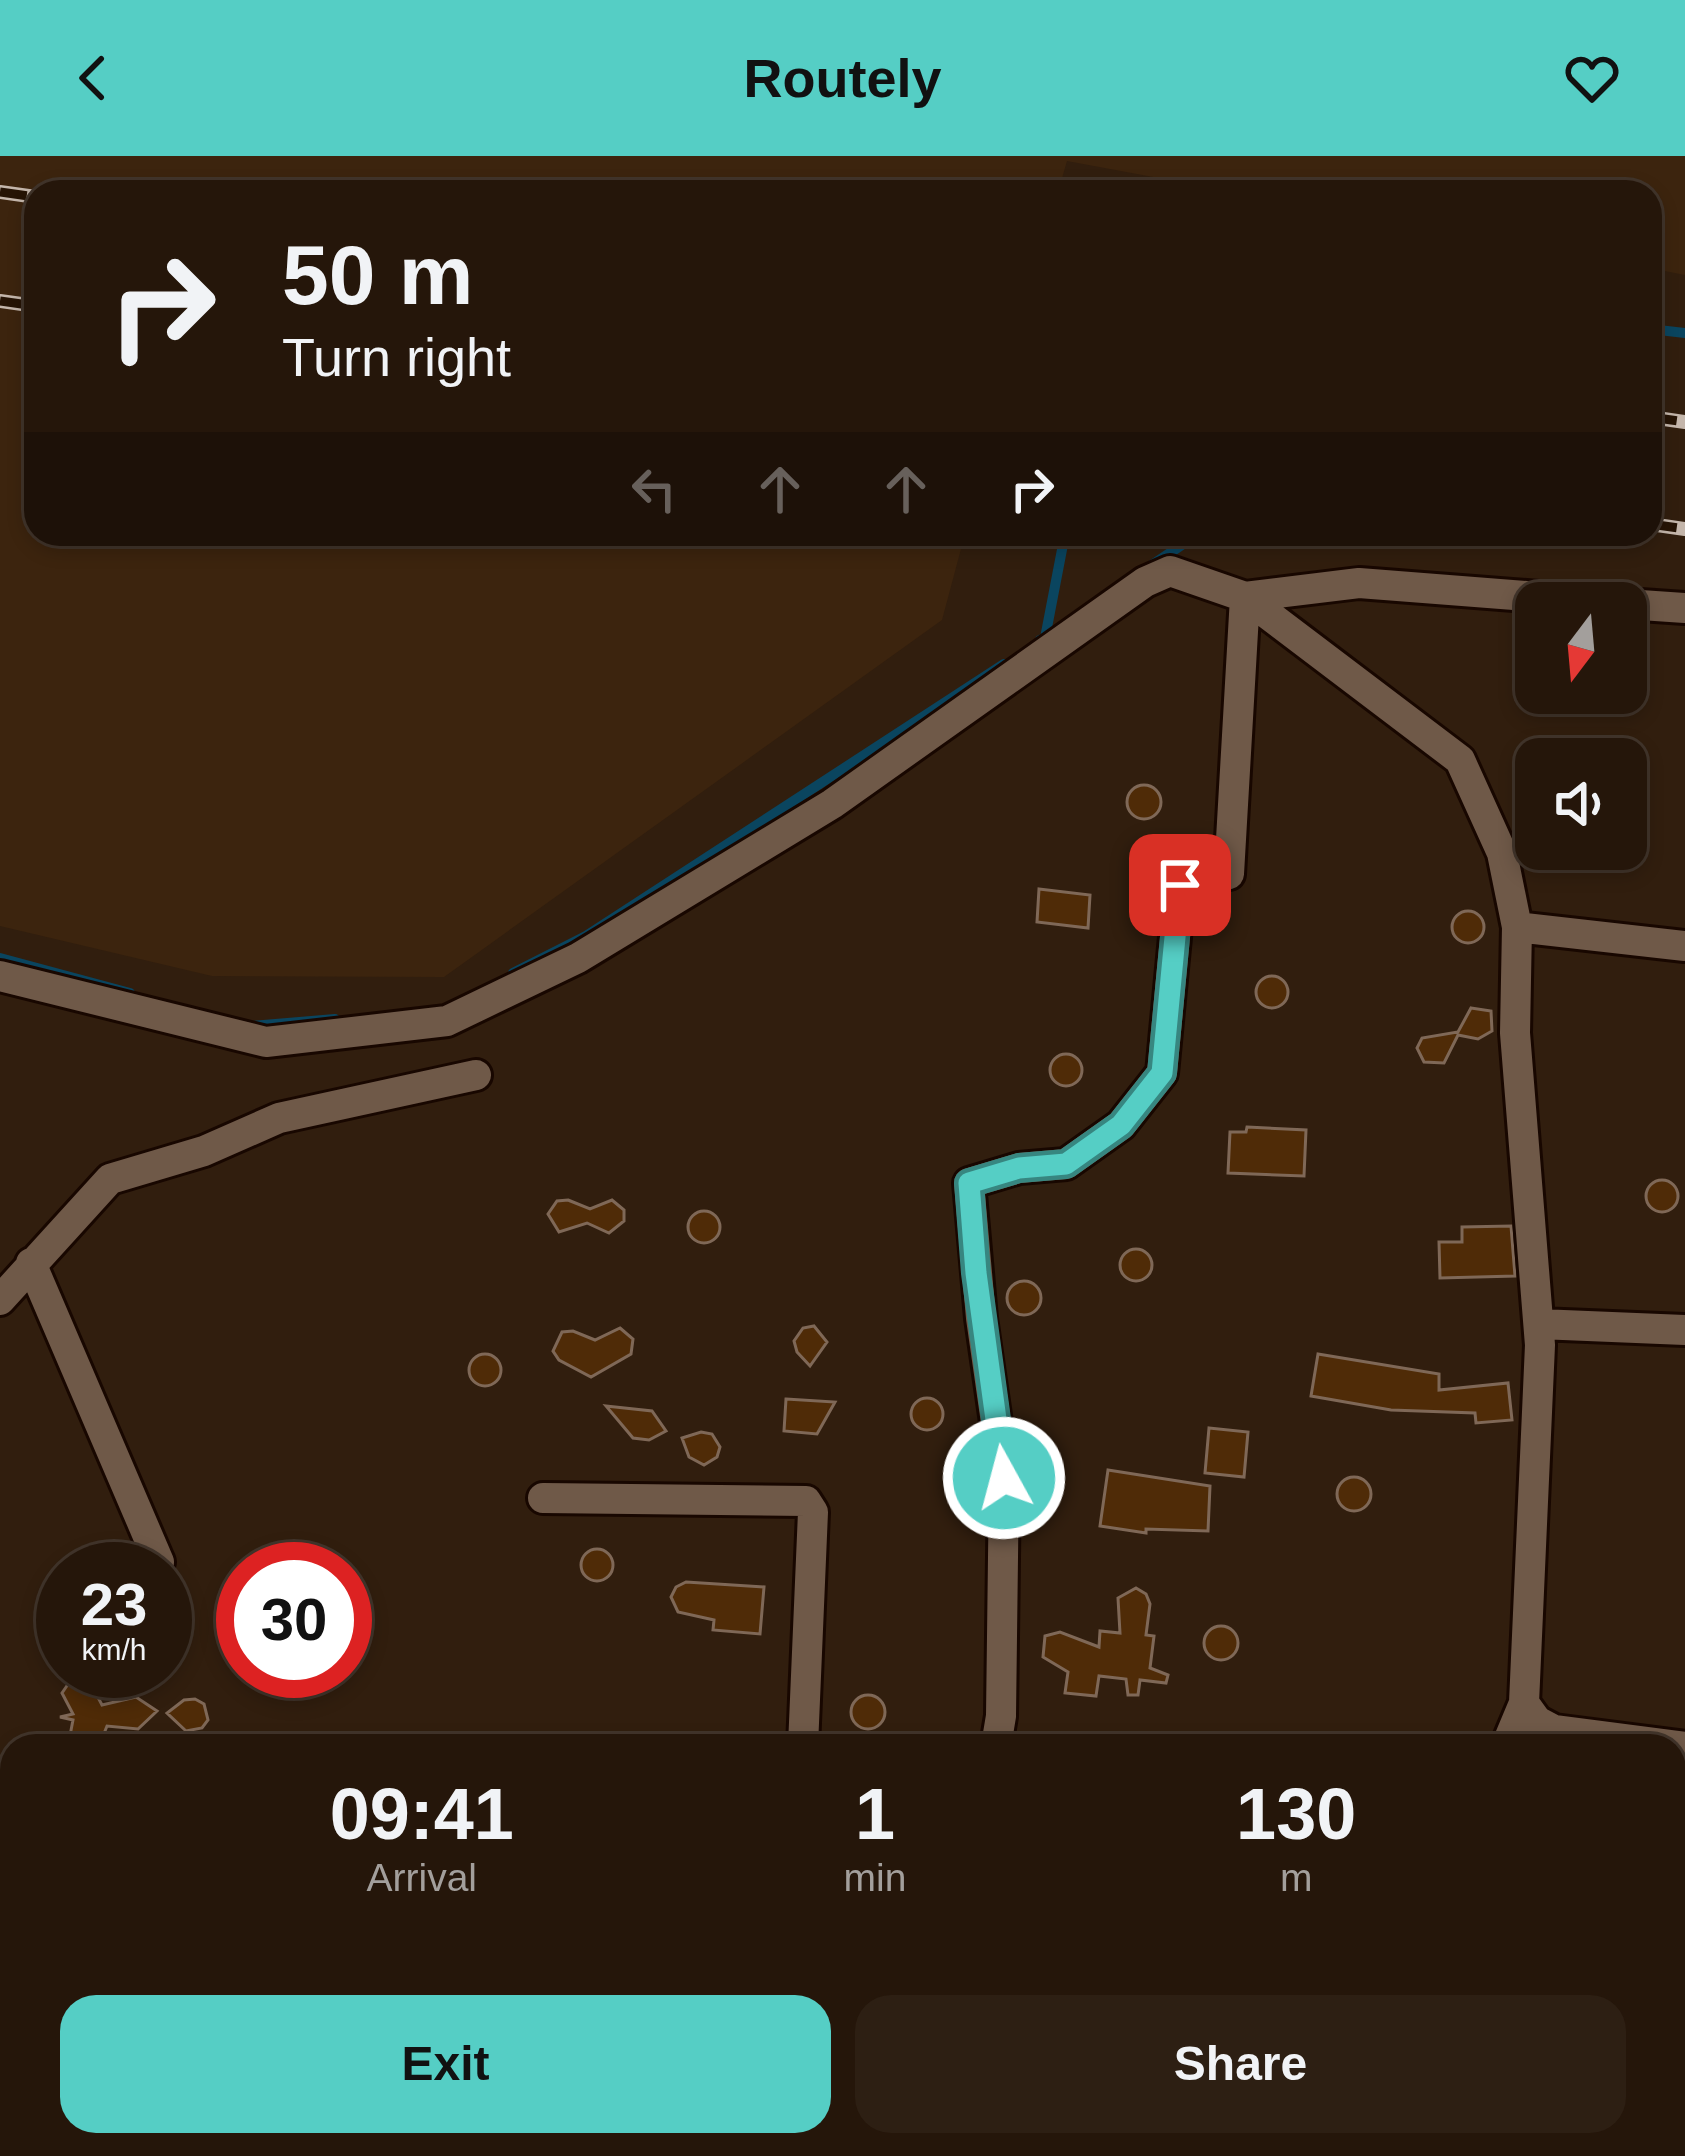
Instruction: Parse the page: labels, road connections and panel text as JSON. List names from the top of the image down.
{
  "north": "bottom",
  "page": {
    "header": "Routely",
    "turn": ["50 m", "Turn right"],
    "speed": "23 km/h",
    "limit": "30",
    "eta": [
      "09:41",
      "Arrival",
      "1",
      "min",
      "130",
      "m"
    ],
    "buttons": ["Exit", "Share"]
  }
}
